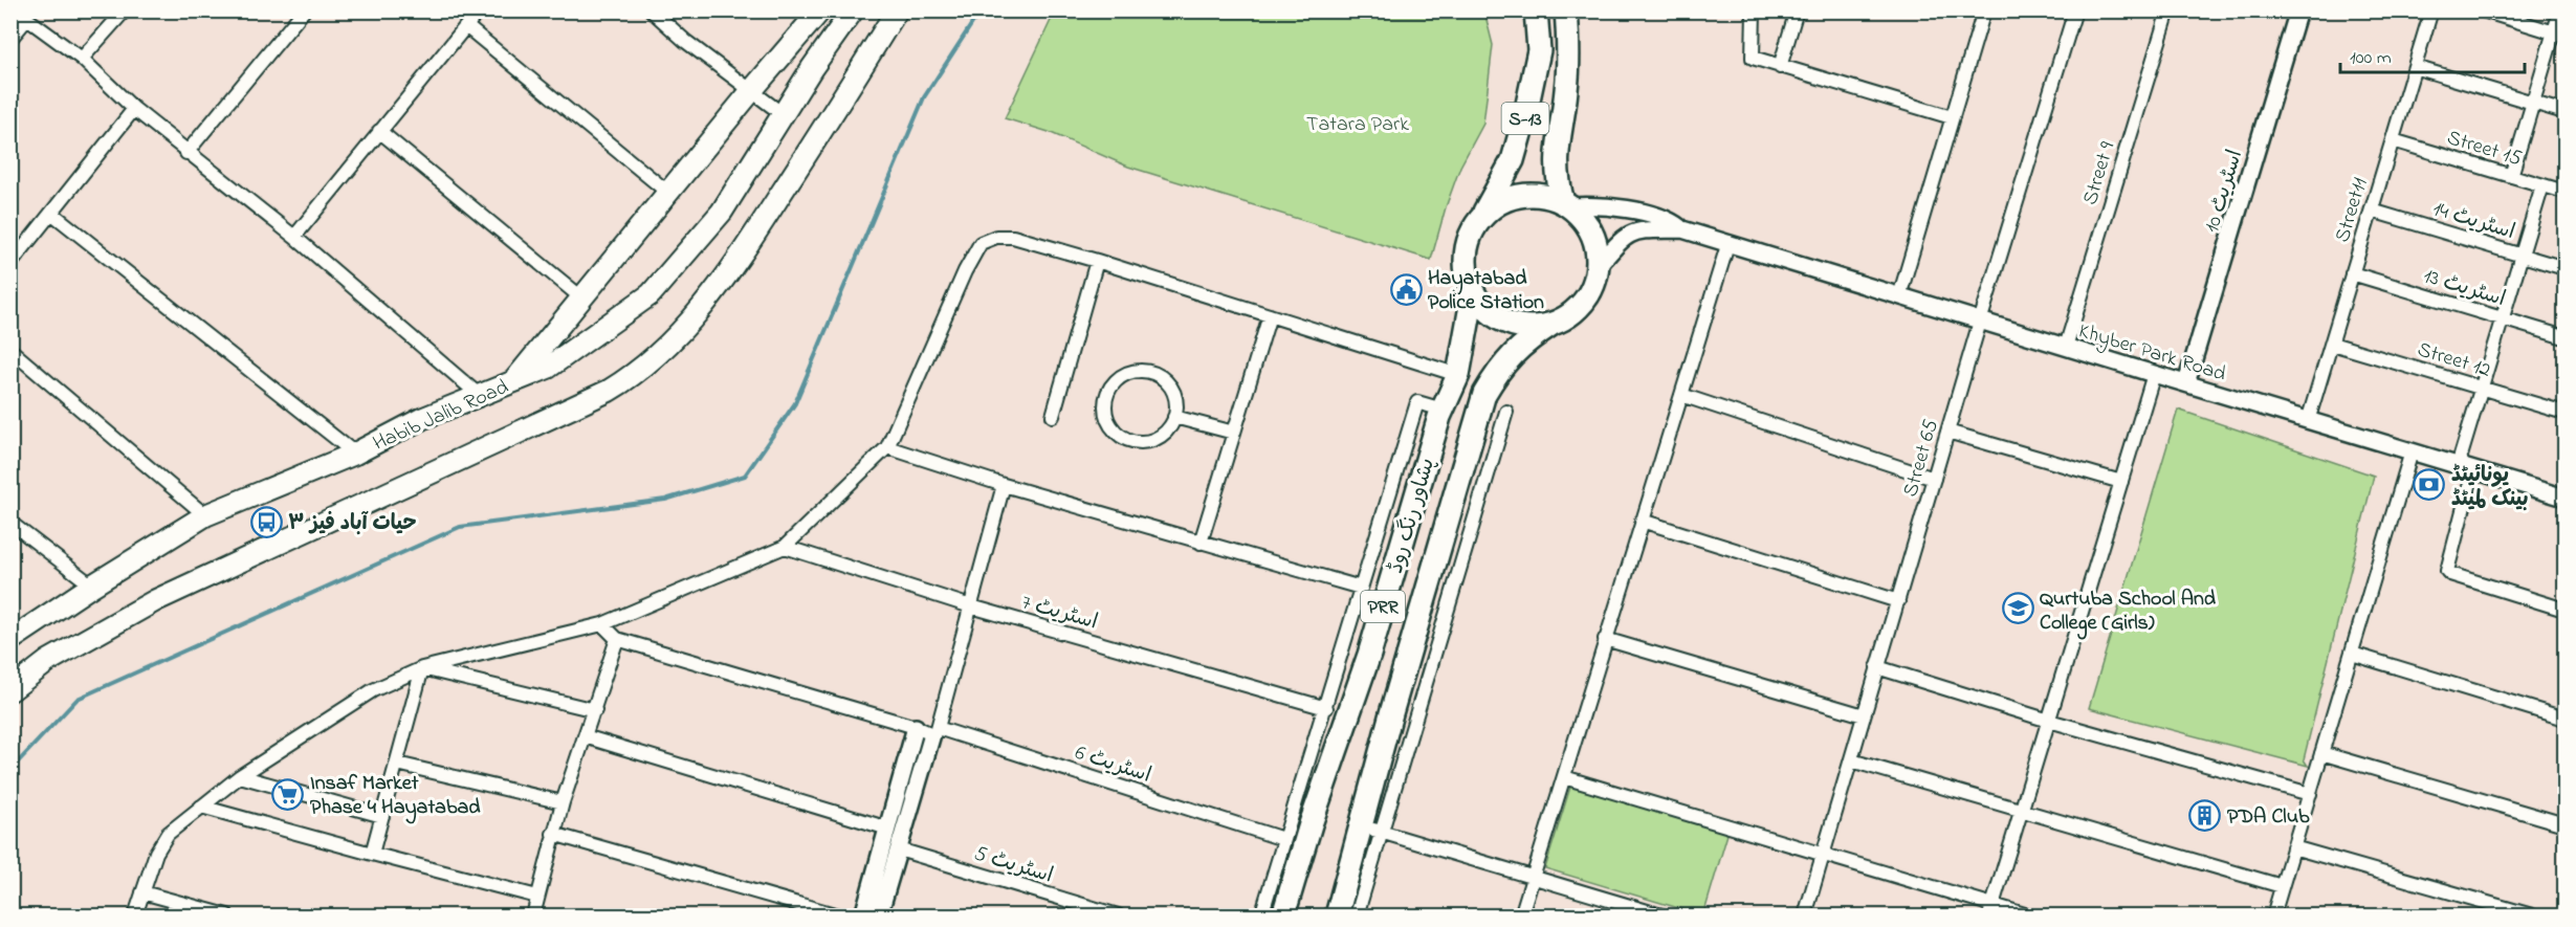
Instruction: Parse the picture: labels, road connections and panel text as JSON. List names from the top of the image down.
{
  "streets": {
    "highway": ["S-13", "پشاور رنگ روڈ", "PRR"],
    "main road": ["Habib Jalib Road"],
    "street": [
      "Street 15",
      "Street 9",
      "اسٹریٹ 10",
      "Street11",
      "اسٹریٹ 14",
      "اسٹریٹ 13",
      "Khyber Park Road",
      "Street 12",
      "Street 65",
      "اسٹریٹ 7",
      "اسٹریٹ 6",
      "اسٹریٹ 5"
    ]
  },
  "crossings": [
    ["S-13", "پشاور رنگ روڈ"],
    ["Street 15", "Street11"],
    ["Street 9", "Khyber Park Road"],
    ["اسٹریٹ 10", "Khyber Park Road"],
    ["Street11", "اسٹریٹ 14"],
    ["Street11", "اسٹریٹ 13"],
    ["Street11", "Khyber Park Road"],
    ["Street11", "Street 12"],
    ["Khyber Park Road", "Street 65"]
  ],
  "parks": ["Tatara Park"],
  "places": {
    "public building": ["Hayatabad Police Station"],
    "bank": ["یونائیٹڈ بینک لمیٹڈ"],
    "bus stop": ["حیات آباد فیز ۳"],
    "school or university": ["Qurtuba School And College (Girls)"],
    "supermarket": ["Insaf Market Phase 4 Hayatabad"],
    "building": ["PDA Club"]
  },
  "scale_bar": "100 m"
}
